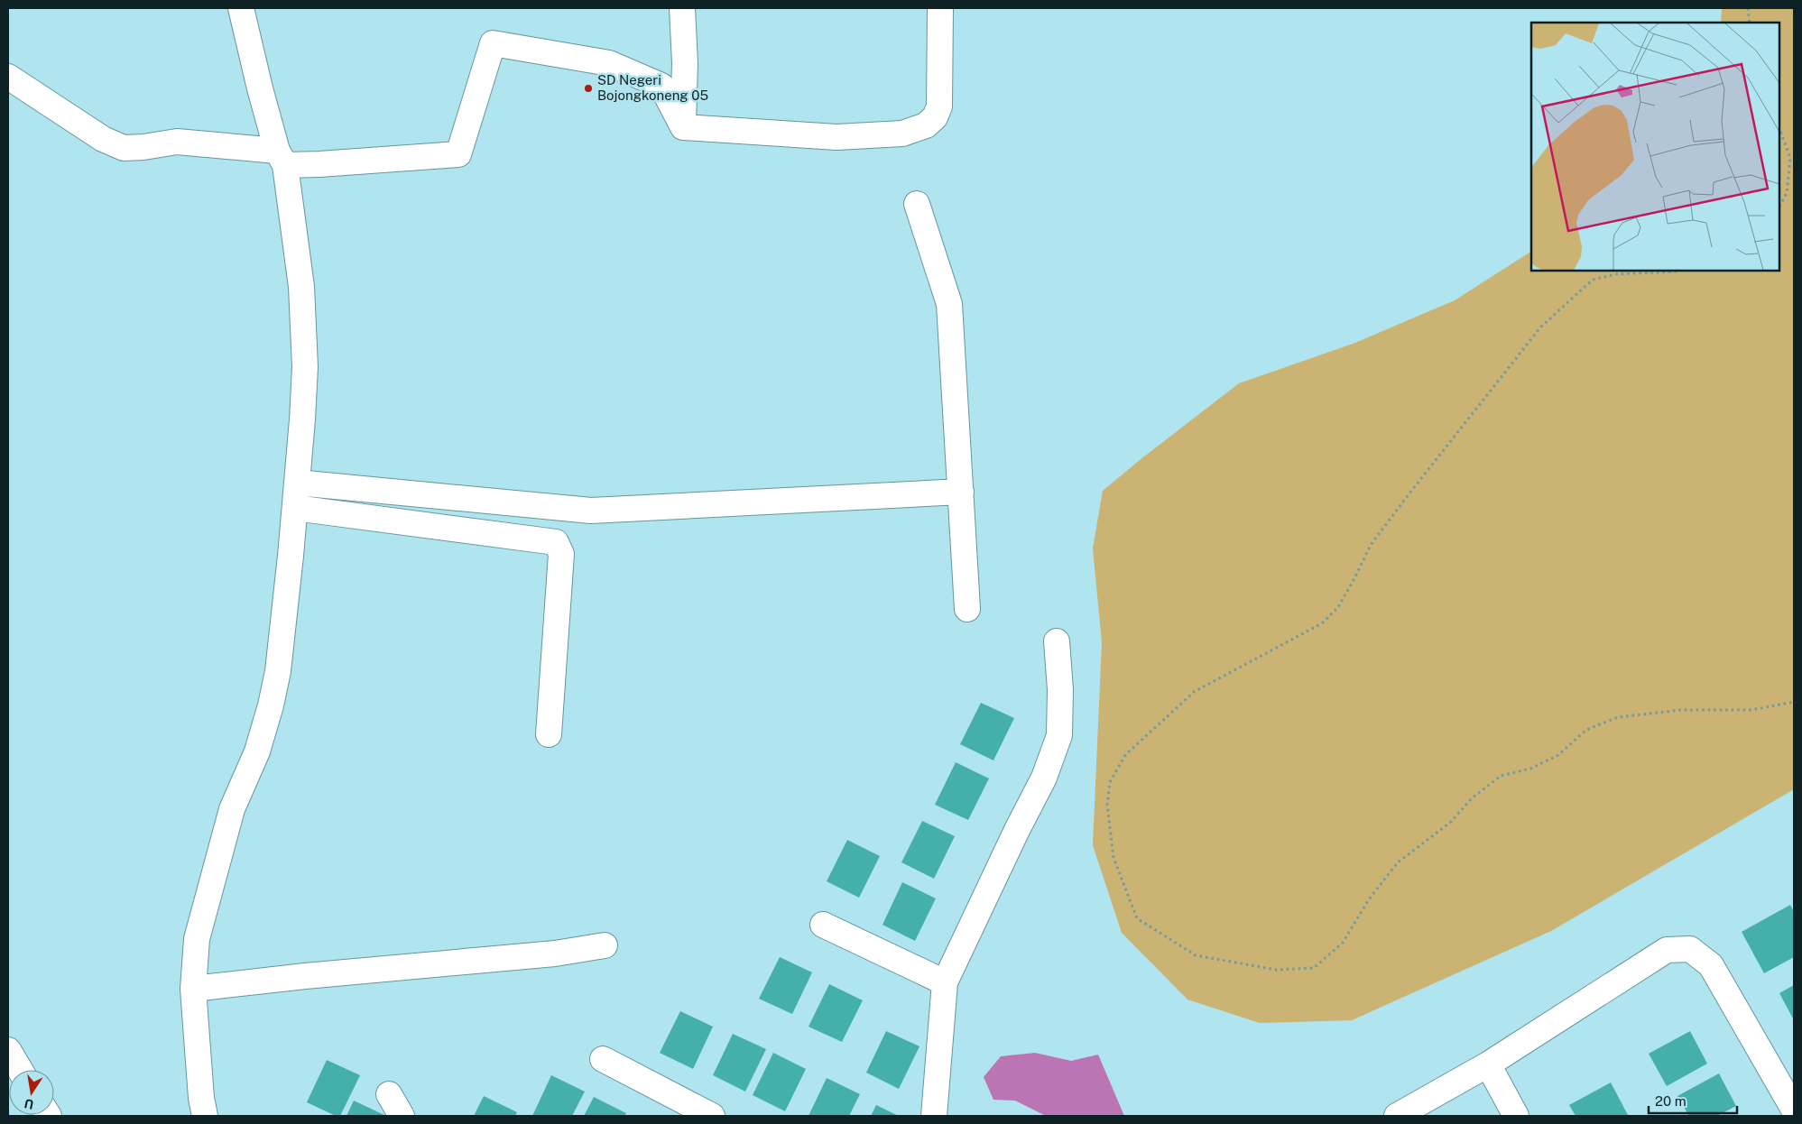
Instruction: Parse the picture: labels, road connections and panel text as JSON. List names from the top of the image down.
{
  "places": ["SD Negeri Bojongkoneng 05"],
  "scale_bar": "20 m",
  "north": "bottom"
}
